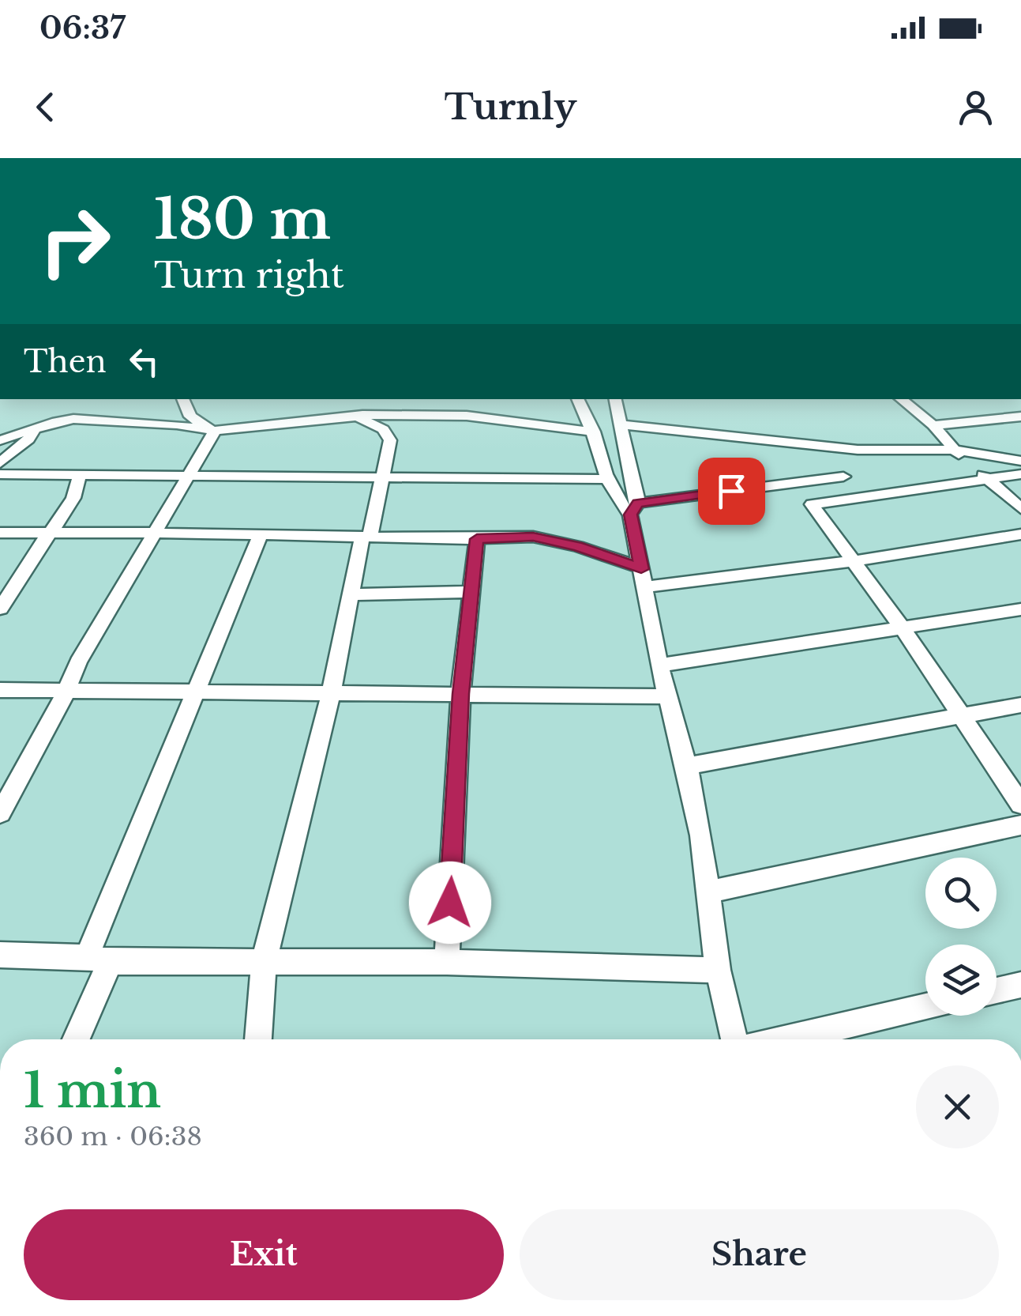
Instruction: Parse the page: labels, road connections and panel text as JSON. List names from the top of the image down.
{
  "page": {
    "status": "06:37",
    "header": "Turnly",
    "turn": ["180 m", "Turn right"],
    "then": "Then",
    "heading": ["1 min", "360 m · 06:38"],
    "buttons": ["Exit", "Share"]
  }
}
